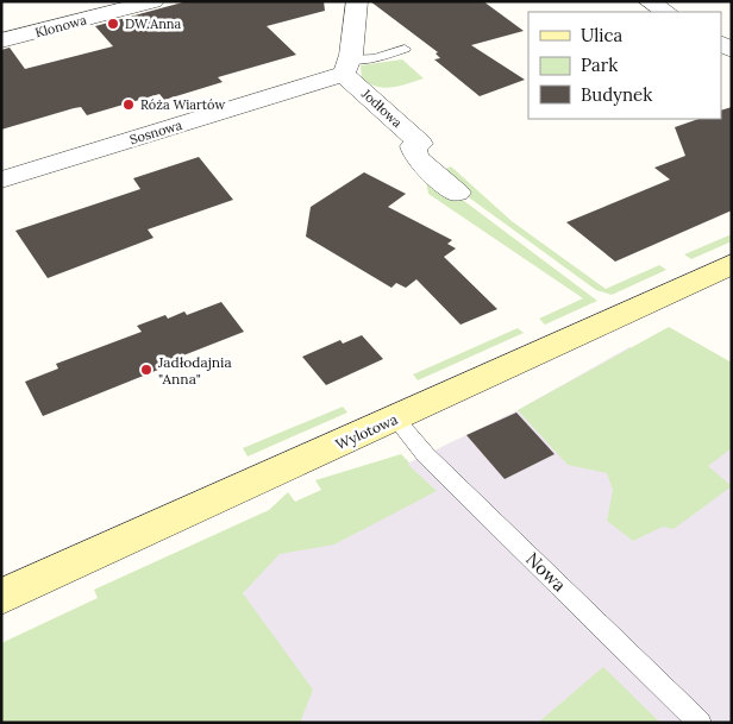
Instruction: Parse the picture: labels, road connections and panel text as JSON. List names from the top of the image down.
{
  "streets": {
    "street": [
      "Klonowa",
      "Jodłowa",
      "Sosnowa",
      "Wylotowa"
    ],
    "lane": ["Nowa"]
  },
  "crossings": [
    ["Jodłowa", "Sosnowa"],
    ["Wylotowa", "Nowa"]
  ],
  "places": ["DW.Anna", "Róża Wiartów", "Jadłodajnia \"Anna\""],
  "legend": ["Ulica", "Park", "Budynek"]
}
